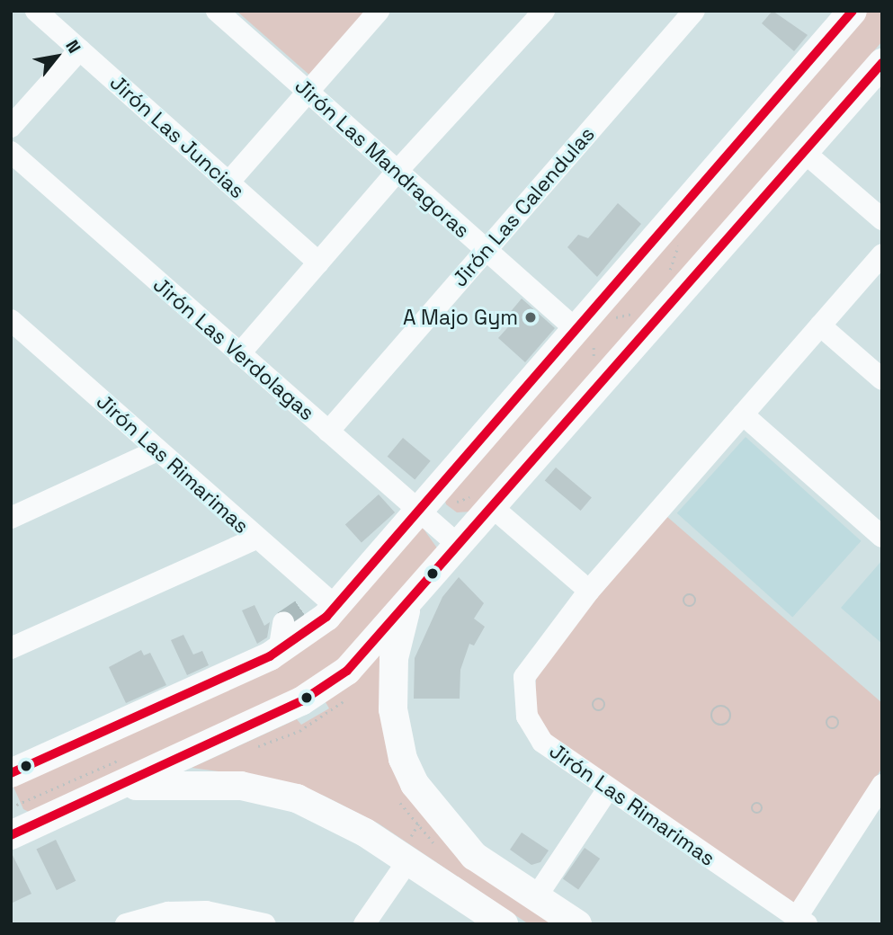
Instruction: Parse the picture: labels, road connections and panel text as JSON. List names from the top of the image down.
{
  "streets": {
    "street": [
      "Jirón Las Juncias",
      "Jirón Las Mandragoras",
      "Jirón Las Calendulas",
      "Jirón Las Verdolagas",
      "Jirón Las Rimarimas"
    ]
  },
  "crossings": [
    ["Jirón Las Mandragoras", "Jirón Las Calendulas"],
    ["Jirón Las Calendulas", "Jirón Las Verdolagas"]
  ],
  "places": ["A Majo Gym"],
  "north": "top right"
}
